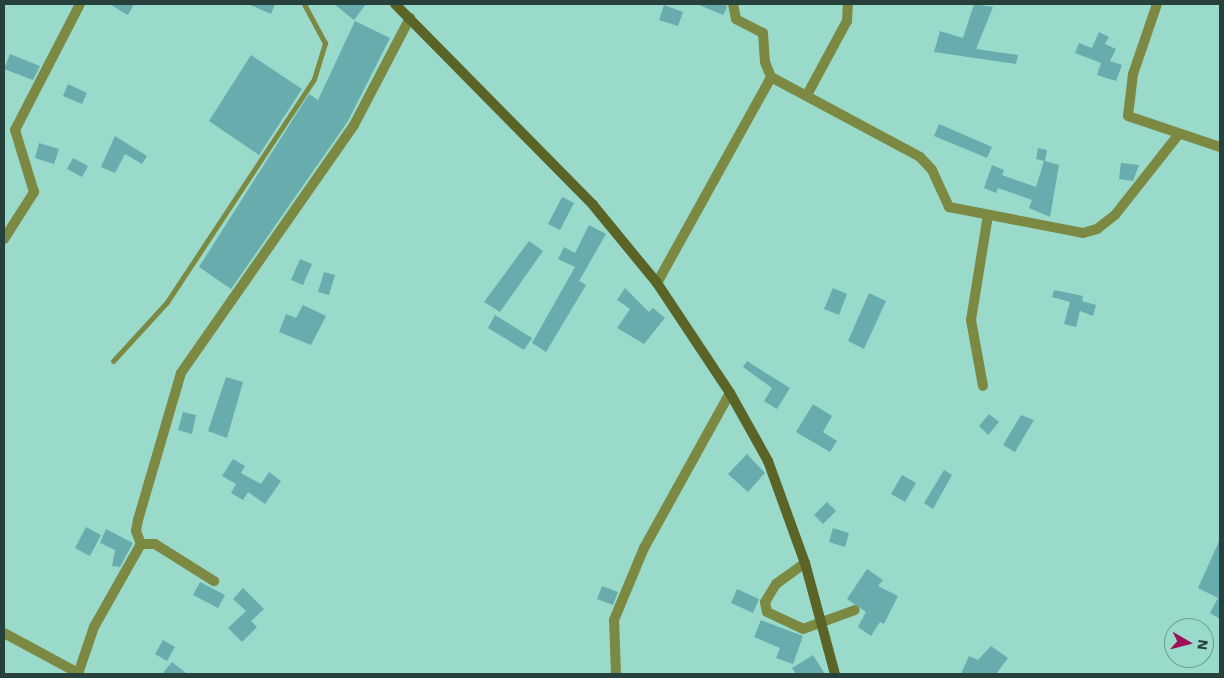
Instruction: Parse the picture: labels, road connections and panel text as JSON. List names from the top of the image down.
{
  "north": "right"
}
